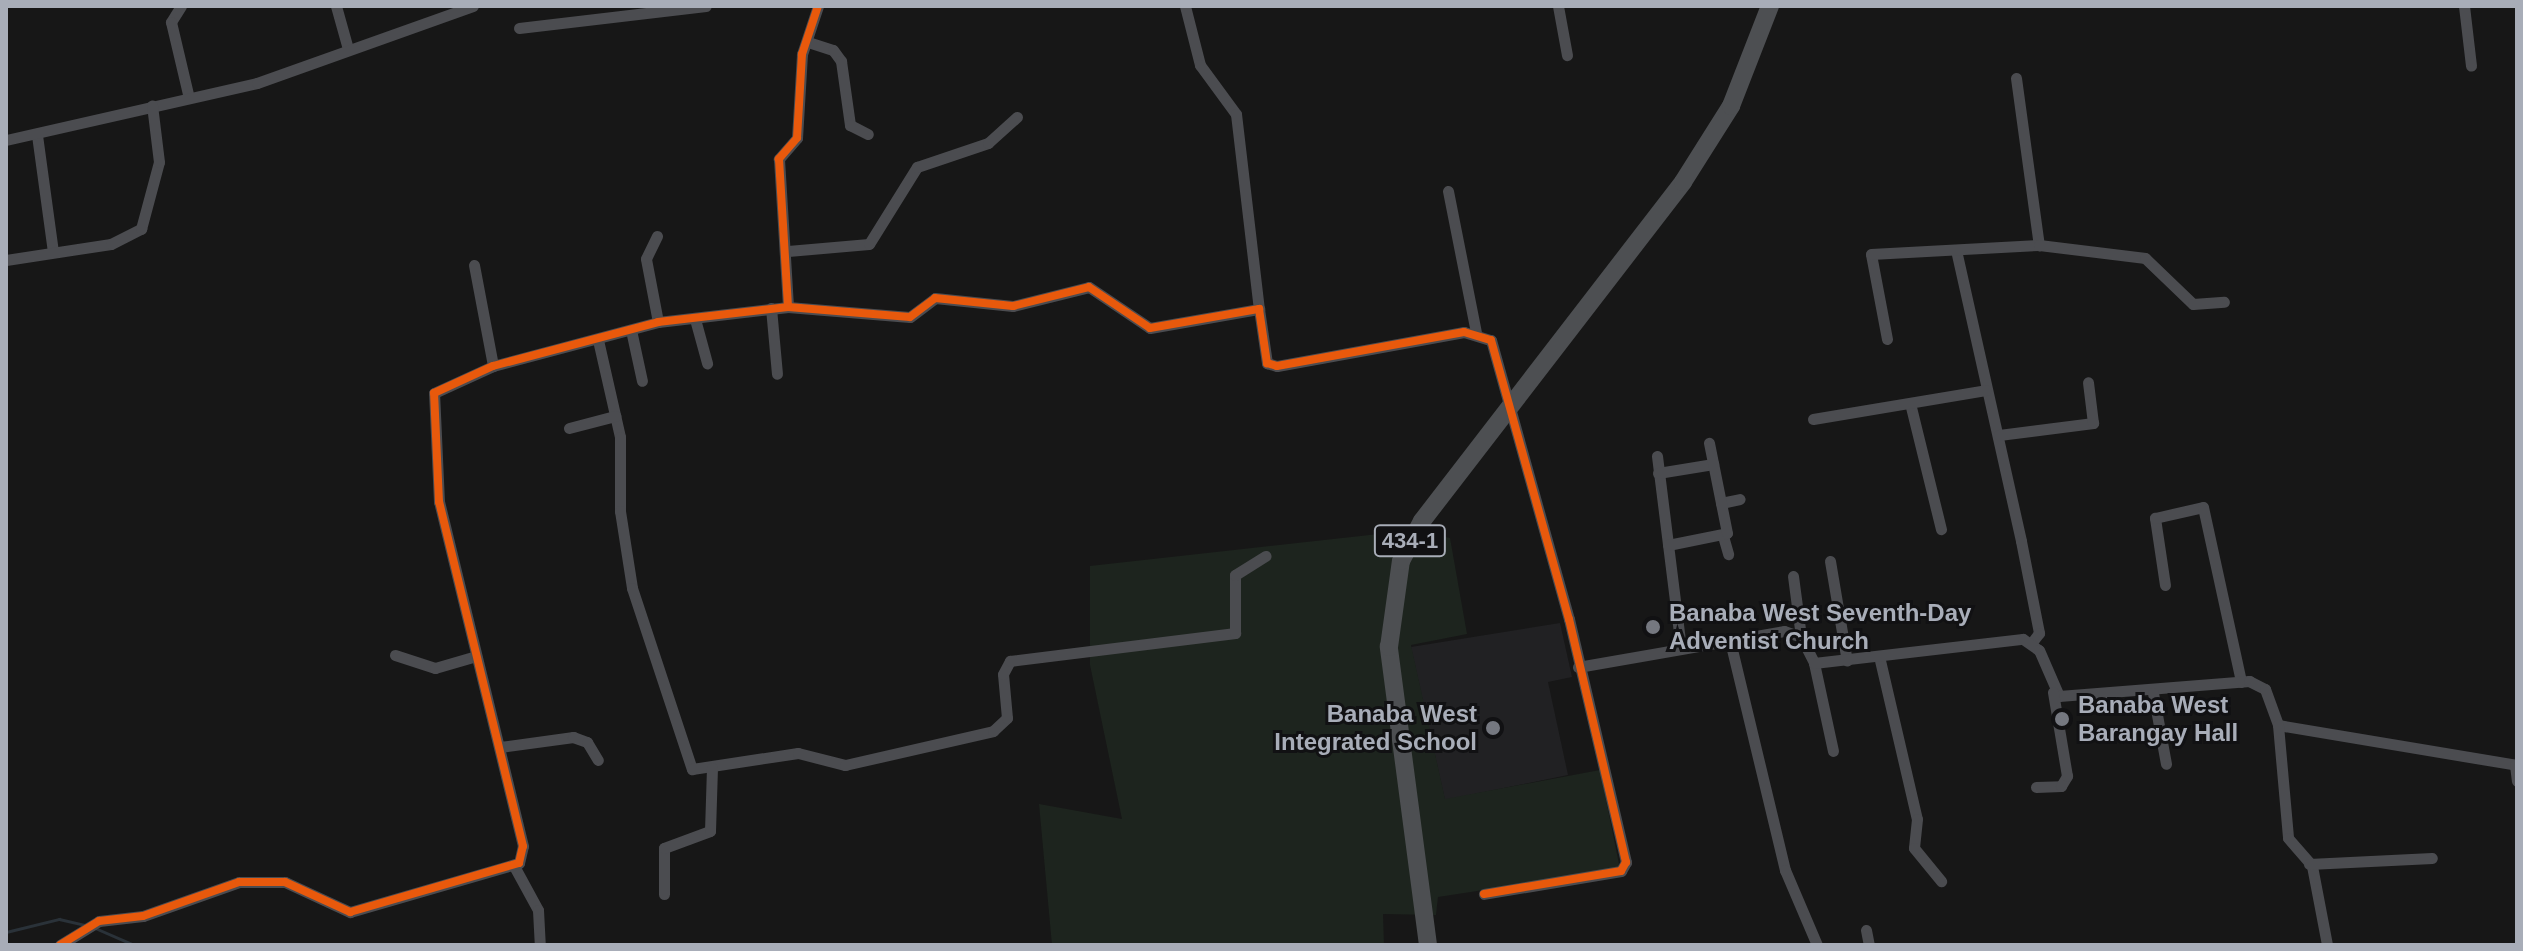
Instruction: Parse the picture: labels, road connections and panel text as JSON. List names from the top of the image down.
{
  "streets": {
    "main road": ["434-1"]
  },
  "places": ["Banaba West Seventh-Day Adventist Church", "Banaba West Barangay Hall", "Banaba West Integrated School"]
}
